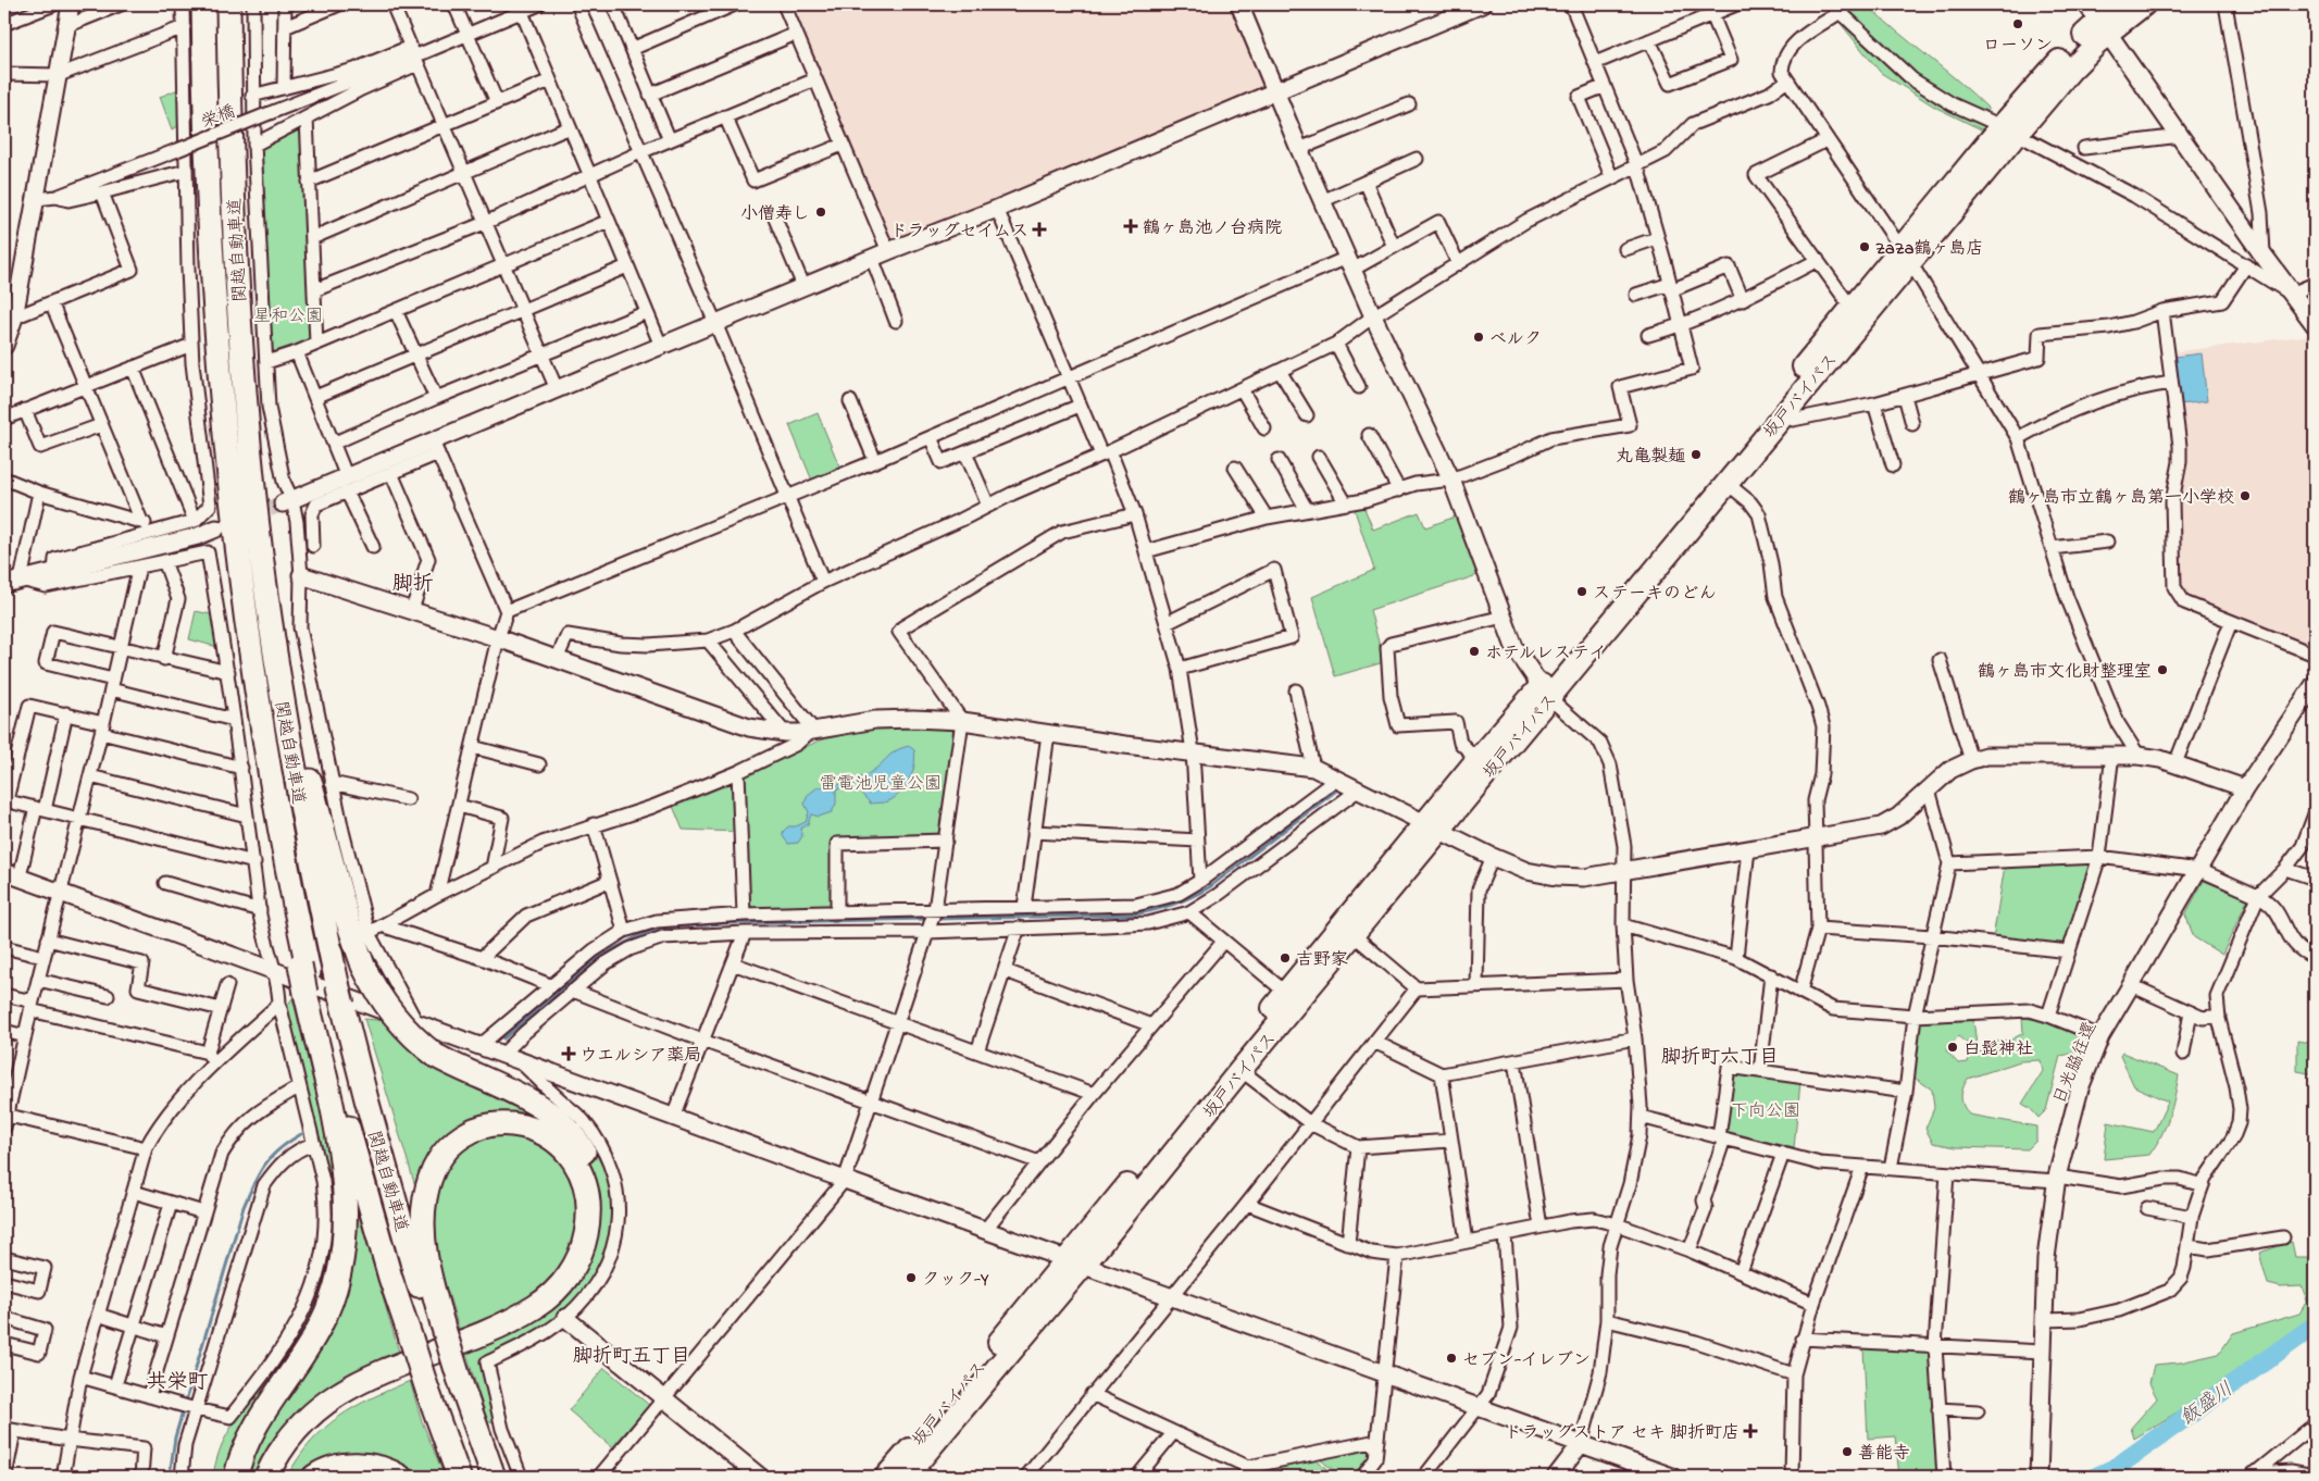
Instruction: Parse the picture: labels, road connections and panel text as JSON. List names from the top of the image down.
{
  "streets": {
    "highway": ["関越自動車道", "坂戸バイパス"],
    "street": ["栄橋", "日光脇往還"]
  },
  "districts": [
    "脚折",
    "脚折町六丁目",
    "脚折町五丁目",
    "共栄町"
  ],
  "water": ["飯盛川"],
  "parks": ["星和公園", "雷電池児童公園", "下向公園"],
  "places": {
    "other": [
      "ローソン",
      "小僧寿し",
      "ZaZa鶴ヶ島店",
      "ベルク",
      "丸亀製麺",
      "鶴ヶ島市立鶴ヶ島第一小学校",
      "ステーキのどん",
      "ホテルレステイ",
      "鶴ヶ島市文化財整理室",
      "吉野家",
      "白髭神社",
      "クック-Y",
      "セブン-イレブン",
      "善能寺"
    ],
    "health": [
      "鶴ヶ島池ノ台病院",
      "ドラッグセイムス",
      "ウエルシア薬局",
      "ドラッグストア セキ 脚折町店"
    ]
  }
}
